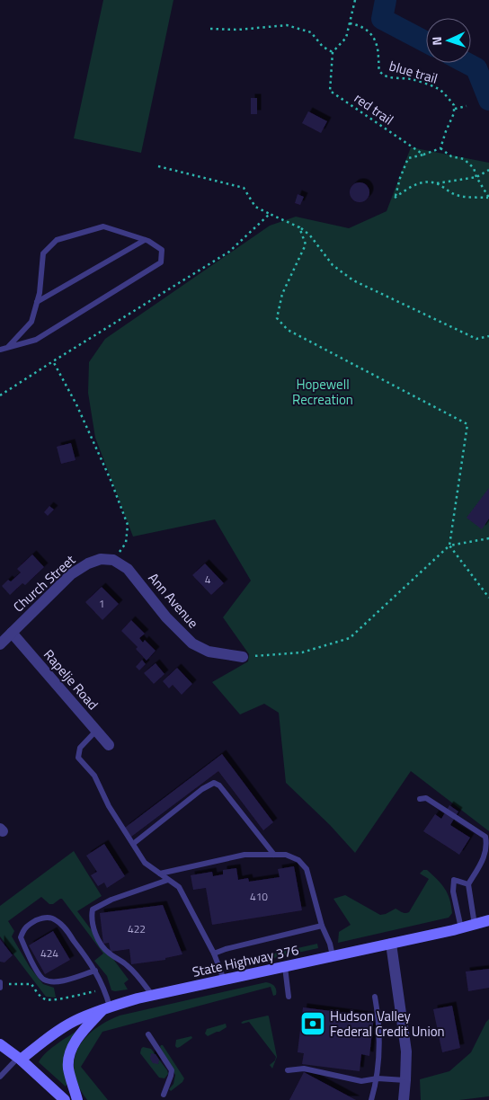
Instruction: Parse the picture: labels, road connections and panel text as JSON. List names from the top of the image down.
{
  "streets": {
    "main road": ["State Highway 376"],
    "street": ["Church Street", "Ann Avenue", "Rapelje Road"],
    "path": ["blue trail", "red trail"]
  },
  "crossings": [
    ["Church Street", "Ann Avenue"],
    ["Church Street", "Rapelje Road"]
  ],
  "parks": ["Hopewell Recreation"],
  "places": {
    "bank": ["Hudson Valley Federal Credit Union"]
  },
  "house_numbers": [
    "4",
    "1",
    "410",
    "422",
    "424"
  ],
  "north": "left"
}
